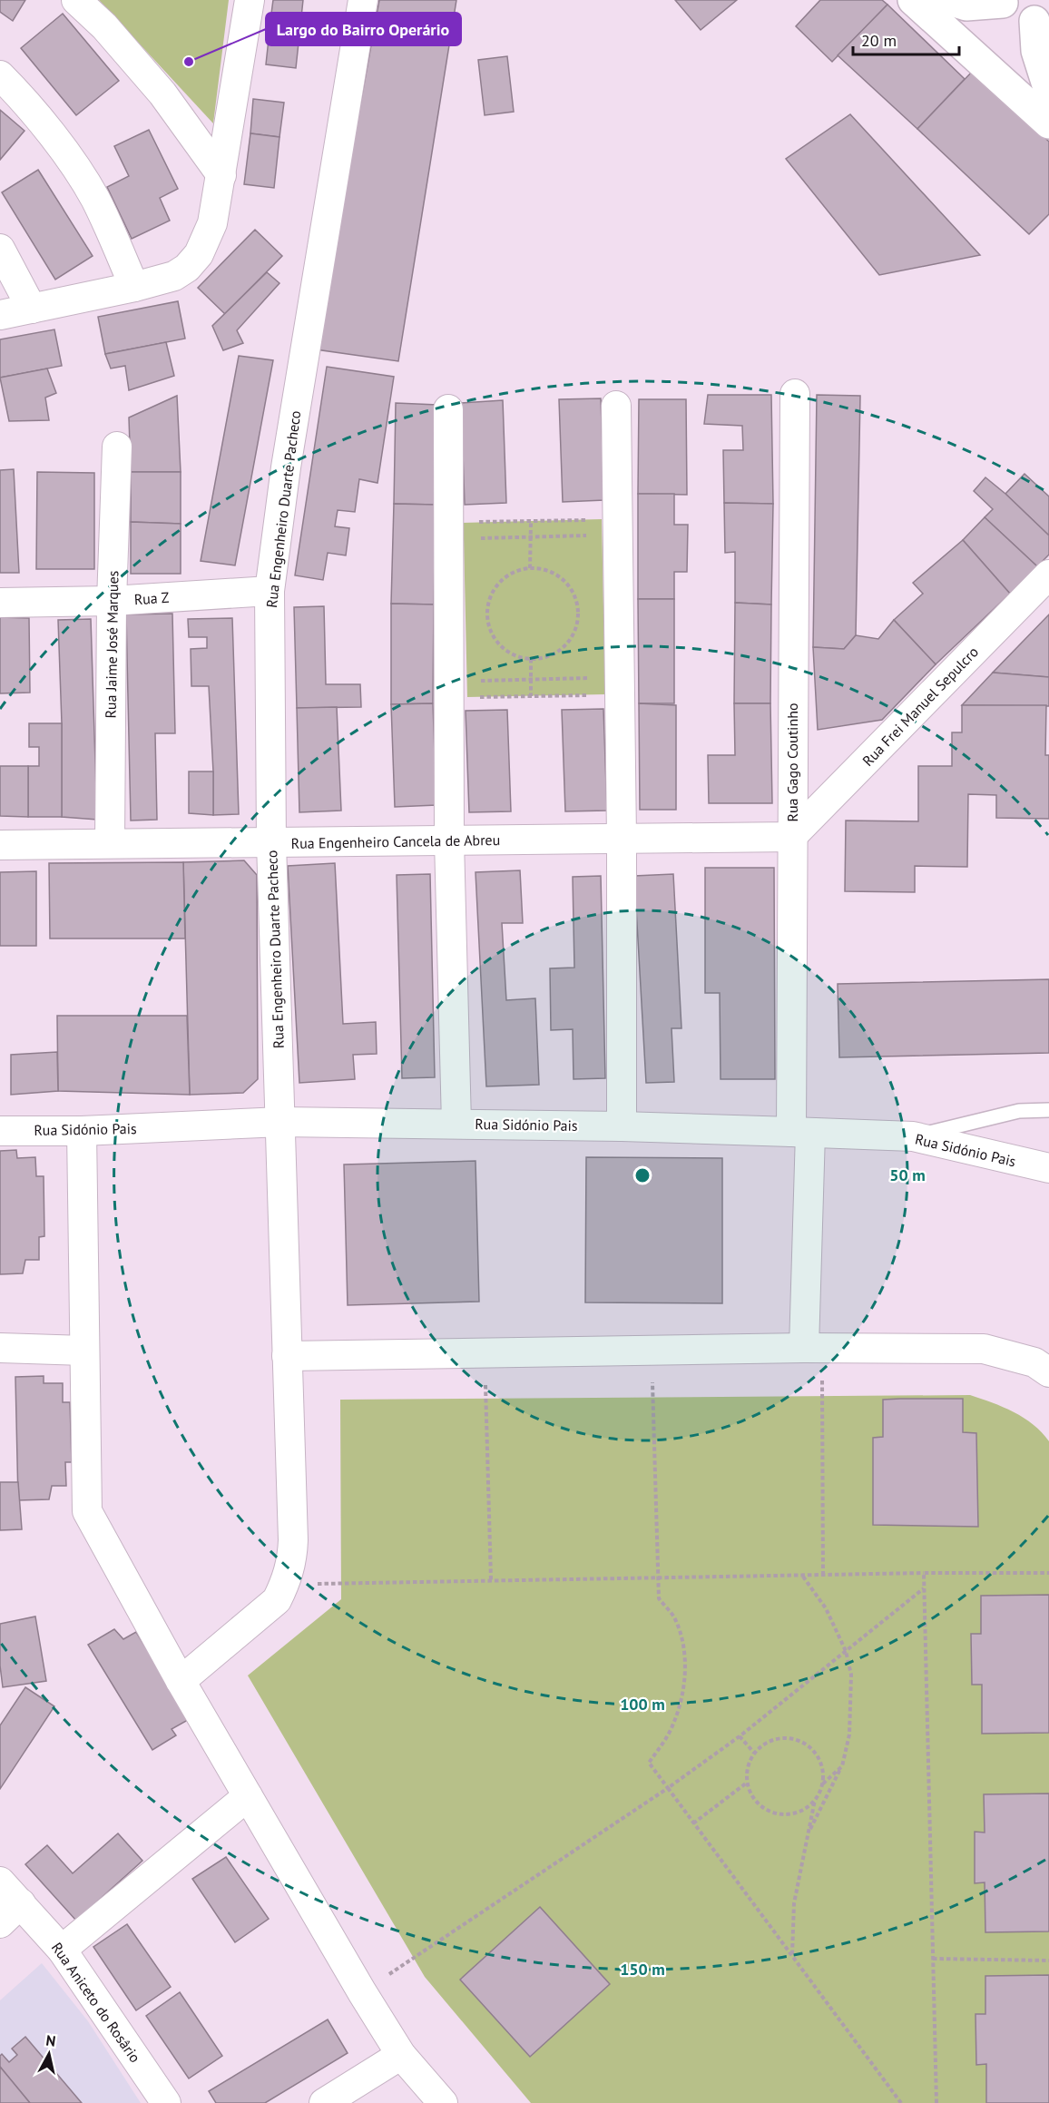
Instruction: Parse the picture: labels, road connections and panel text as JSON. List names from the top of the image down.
{
  "streets": {
    "street": [
      "Rua Engenheiro Duarte Pacheco",
      "Rua Z",
      "Rua Jaime José Marques",
      "Rua Frei Manuel Sepulcro",
      "Rua Gago Coutinho",
      "Rua Engenheiro Cancela de Abreu",
      "Rua Sidónio Pais",
      "Rua Aniceto do Rosârio"
    ]
  },
  "crossings": [
    ["Rua Engenheiro Duarte Pacheco", "Rua Z"],
    ["Rua Engenheiro Duarte Pacheco", "Rua Engenheiro Cancela de Abreu"],
    ["Rua Engenheiro Duarte Pacheco", "Rua Sidónio Pais"],
    ["Rua Z", "Rua Jaime José Marques"],
    ["Rua Jaime José Marques", "Rua Engenheiro Cancela de Abreu"],
    ["Rua Frei Manuel Sepulcro", "Rua Gago Coutinho"],
    ["Rua Frei Manuel Sepulcro", "Rua Engenheiro Cancela de Abreu"],
    ["Rua Gago Coutinho", "Rua Engenheiro Cancela de Abreu"],
    ["Rua Gago Coutinho", "Rua Sidónio Pais"]
  ],
  "places": ["Largo do Bairro Operário"],
  "scale_bar": "20 m",
  "north": "top",
  "rings": ["50 m", "100 m", "150 m"]
}
